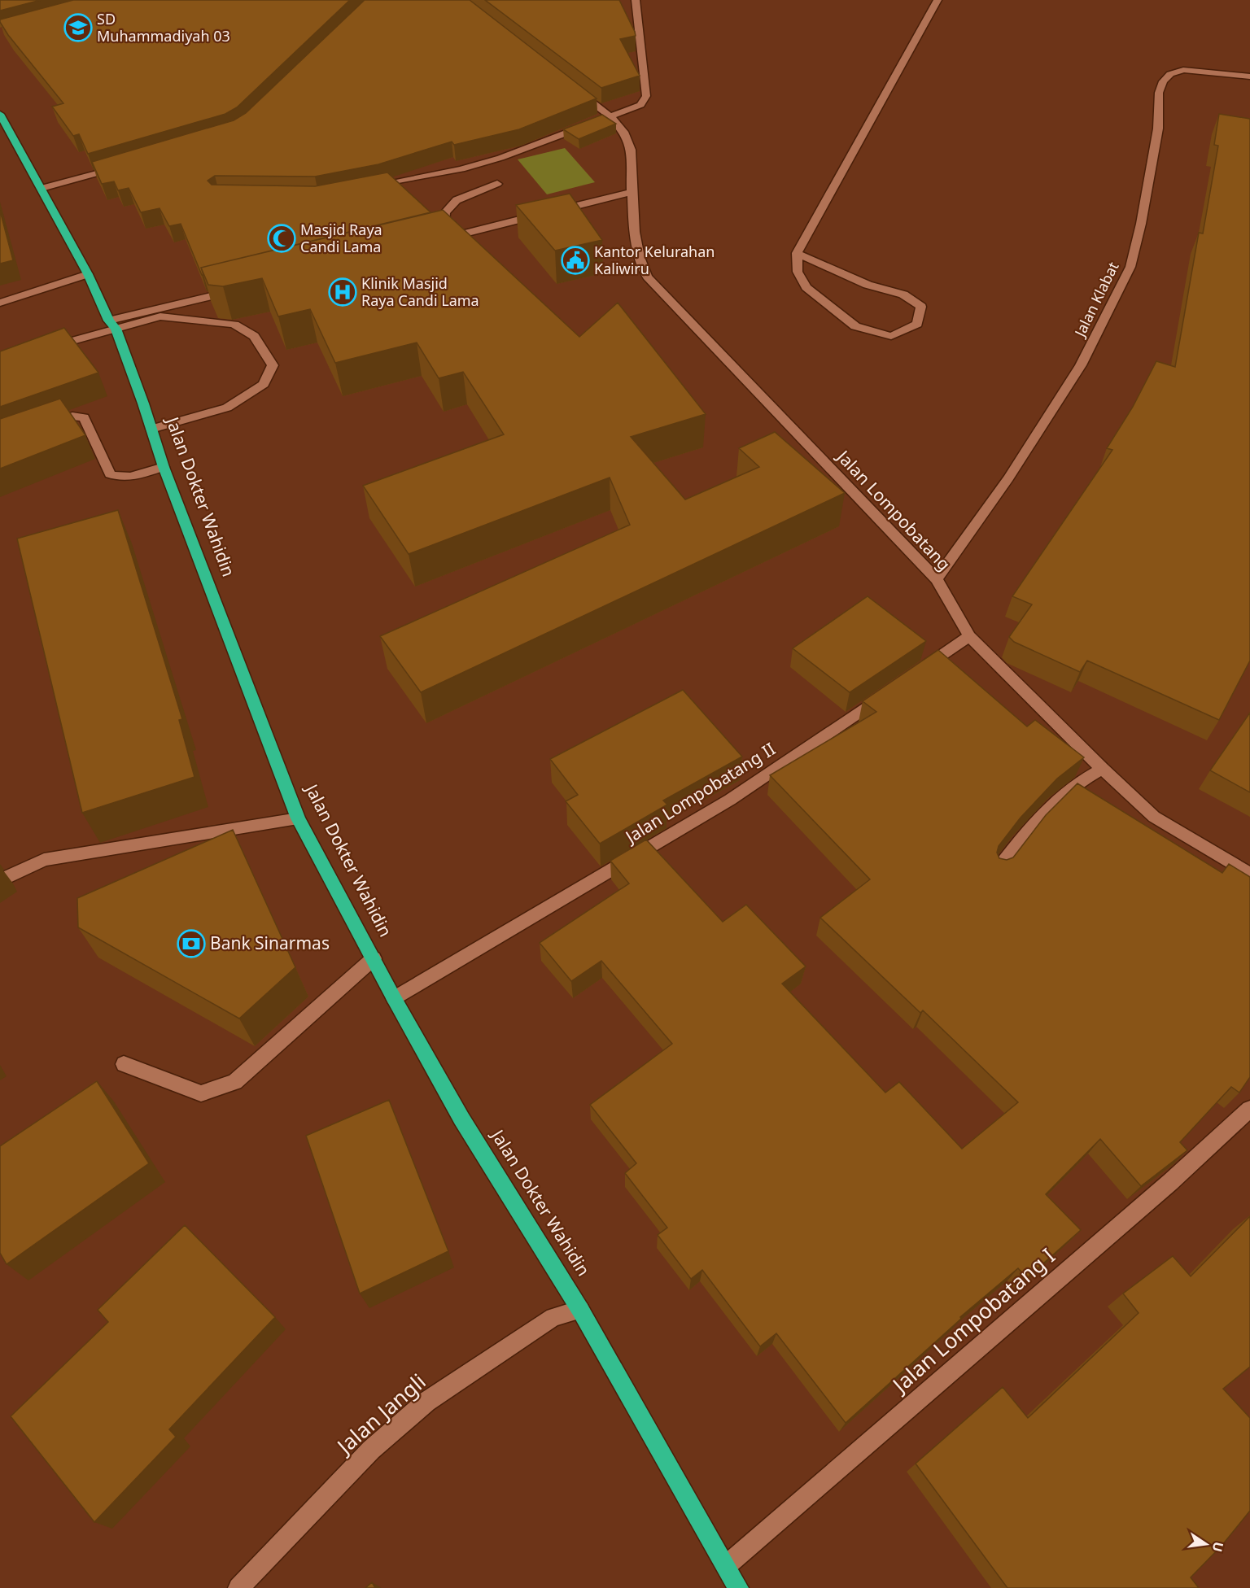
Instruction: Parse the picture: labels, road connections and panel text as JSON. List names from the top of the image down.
{
  "streets": {
    "highway": ["Jalan Dokter Wahidin"],
    "street": [
      "Jalan Klabat",
      "Jalan Lompobatang",
      "Jalan Lompobatang II",
      "Jalan Lompobatang I",
      "Jalan Jangli"
    ]
  },
  "crossings": [
    ["Jalan Klabat", "Jalan Lompobatang"],
    ["Jalan Dokter Wahidin", "Jalan Lompobatang II"],
    ["Jalan Dokter Wahidin", "Jalan Lompobatang I"],
    ["Jalan Dokter Wahidin", "Jalan Jangli"]
  ],
  "places": {
    "school or university": ["SD Muhammadiyah 03"],
    "mosque": ["Masjid Raya Candi Lama"],
    "public building": ["Kantor Kelurahan Kaliwiru"],
    "hospital": ["Klinik Masjid Raya Candi Lama"],
    "bank": ["Bank Sinarmas"]
  },
  "north": "right"
}
